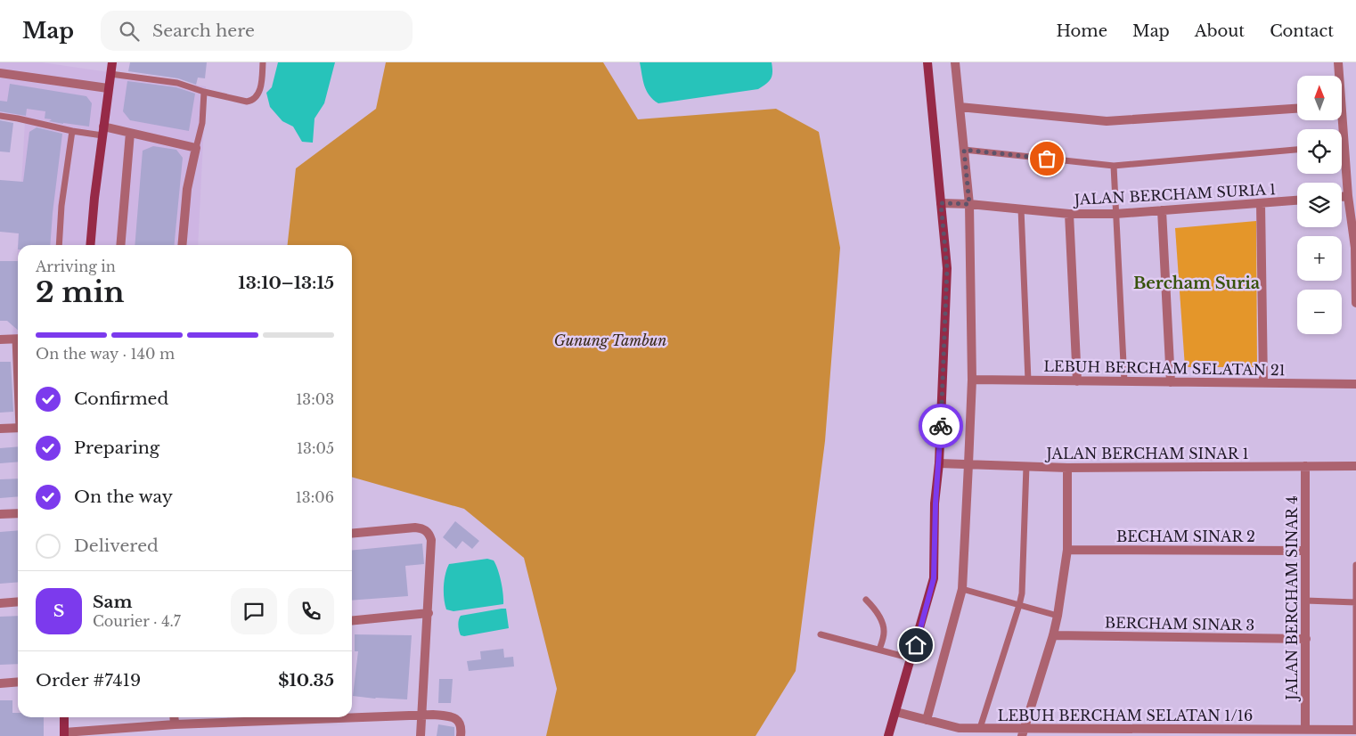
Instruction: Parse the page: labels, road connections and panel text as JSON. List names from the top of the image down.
{
  "streets": {
    "street": [
      "JALAN BERCHAM SURIA 1",
      "LEBUH BERCHAM SELATAN 21",
      "JALAN BERCHAM SINAR 1",
      "BECHAM SINAR 2",
      "JALAN BERCHAM SINAR 4",
      "BERCHAM SINAR 3",
      "LEBUH BERCHAM SELATAN 1/16"
    ]
  },
  "crossings": [
    ["JALAN BERCHAM SINAR 1", "JALAN BERCHAM SINAR 4"],
    ["BECHAM SINAR 2", "JALAN BERCHAM SINAR 4"],
    ["JALAN BERCHAM SINAR 4", "BERCHAM SINAR 3"],
    ["JALAN BERCHAM SINAR 4", "LEBUH BERCHAM SELATAN 1/16"]
  ],
  "districts": ["Bercham Suria"],
  "parks": ["Gunung Tambun"],
  "north": "top",
  "page": {
    "header": "Map",
    "search": "Search here",
    "nav": [
      "Home",
      "Map",
      "About",
      "Contact"
    ],
    "map_buttons": ["+", "−"],
    "heading": ["2 min", "Arriving in", "13:10–13:15"],
    "panel": [
      "Sam",
      "Courier · 4.7",
      "Order #7419",
      "$10.35"
    ],
    "bar": "On the way · 140 m",
    "list": [
      ["Confirmed", "13:03"],
      ["Preparing", "13:05"],
      ["On the way", "13:06"],
      "Delivered"
    ],
    "round": "S"
  }
}
